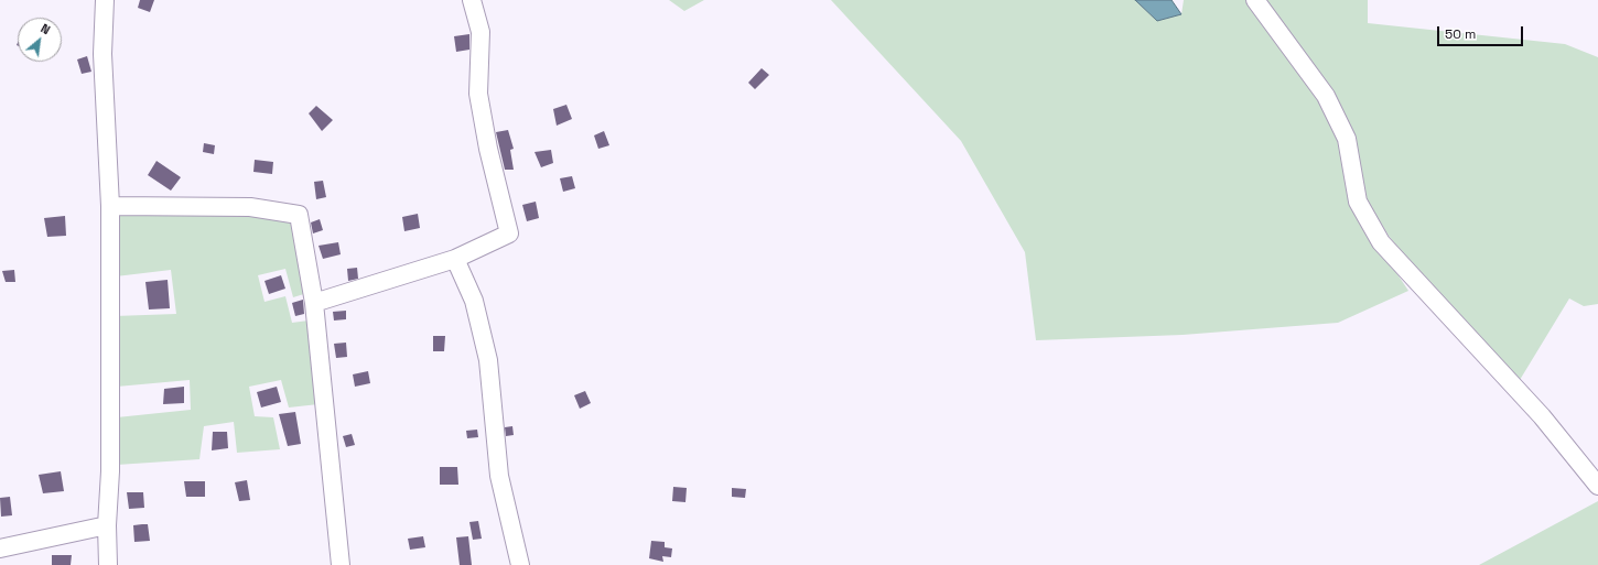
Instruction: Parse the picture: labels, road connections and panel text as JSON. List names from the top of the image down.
{
  "scale_bar": "50 m",
  "north": "top right"
}
